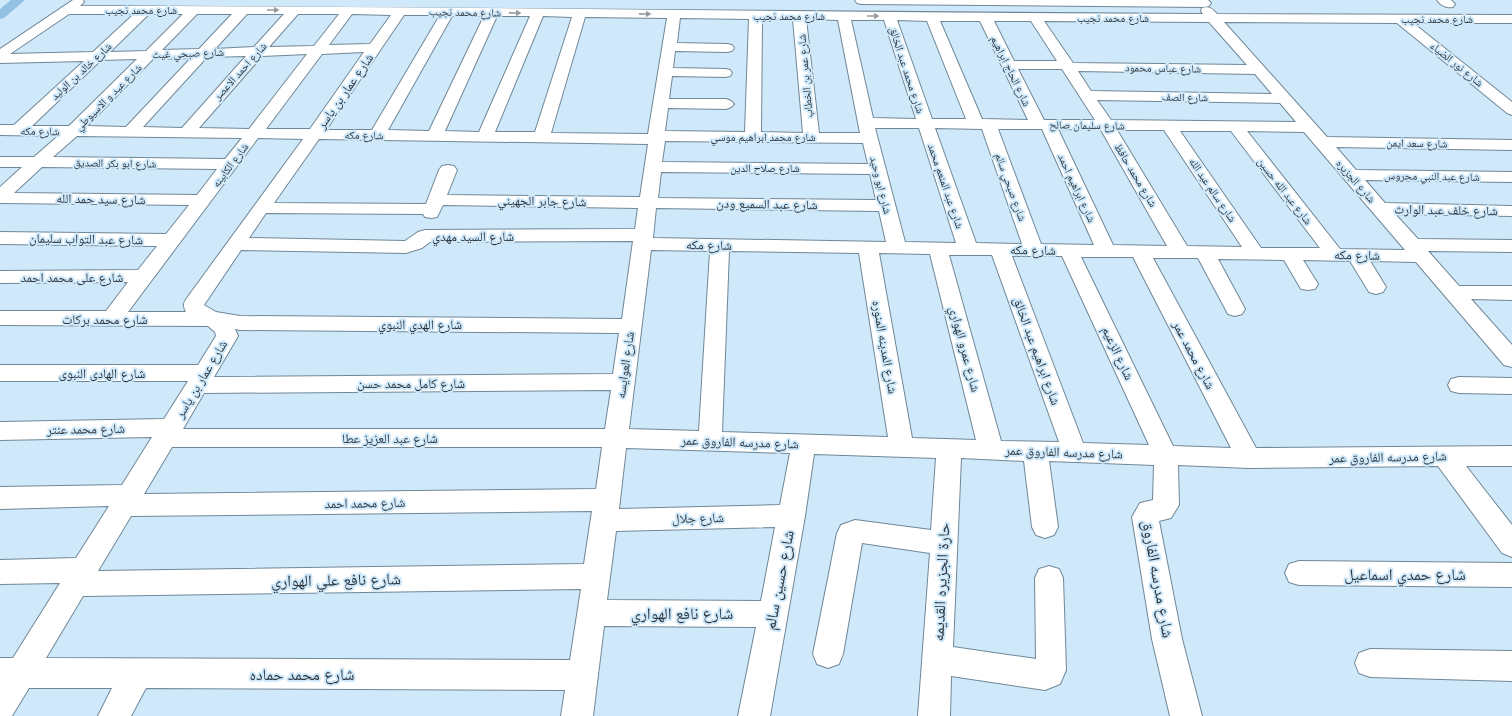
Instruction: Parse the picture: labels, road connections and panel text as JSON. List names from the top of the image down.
{
  "streets": {
    "street": [
      "شارع محمد نجيب",
      "شارع صبحي غيث",
      "شارع نور الضياء",
      "شارع عباس محمود",
      "شارع محمد عبد الخالق",
      "شارع خالد بن الوليد",
      "شارع احمد الاعصر",
      "شارع الحاج ابراهيم",
      "شارع عمر بن الخطاب",
      "شارع عمار بن ياسر",
      "شارع عيد و الاسيوطي",
      "شارع الصف",
      "شارع سليمان صالح",
      "شارع مكه",
      "شارع محمد ابراهيم موسي",
      "شارع سعد ايمن",
      "شارع ابو بكر الصديق",
      "شارع الكابينه",
      "شارع صلاح الدين",
      "شارع محمد حافظ",
      "شارع عبد النبي محروس",
      "شارع الجزيره",
      "شارع ابو وحيد",
      "شارع عبد المنعم محمد",
      "شارع صبحي سالم",
      "شارع ابراهيم احمد",
      "شارع سالم عبد الله",
      "شارع عبد الله حسين",
      "شارع سيد حمد الله",
      "شارع جابر الجهيني",
      "شارع عبد السميع ودن",
      "شارع خلف عبد الوارث",
      "شارع السيد مهدي",
      "شارع عبد التواب سليمان",
      "شارع على محمد احمد",
      "شارع محمد بركات",
      "شارع الهدي النبوي",
      "شارع المدينه المنوره",
      "شارع عمرو الهواري",
      "شارع ابراهيم عبد الخالق",
      "شارع الزعيم",
      "شارع محمد عمر",
      "شارع العوايسه",
      "شارع الهادى النبوى",
      "شارع كامل محمد حسن",
      "شارع محمد عنتر",
      "شارع عبد العزيز عطا",
      "شارع مدرسه الفاروق عمر",
      "شارع محمد احمد",
      "شارع جلال",
      "شارع حمدي اسماعيل",
      "شارع مدرسه الفاروق",
      "شارع نافع علي الهواري",
      "شارع حسين سالم",
      "حارة الجزيره القديمه",
      "شارع نافع الهواري",
      "شارع محمد حماده"
    ]
  },
  "crossings": [
    ["شارع محمد نجيب", "شارع نور الضياء"],
    ["شارع محمد نجيب", "شارع محمد عبد الخالق"],
    ["شارع محمد نجيب", "شارع خالد بن الوليد"],
    ["شارع محمد نجيب", "شارع احمد الاعصر"],
    ["شارع محمد نجيب", "شارع الحاج ابراهيم"],
    ["شارع محمد نجيب", "شارع عمر بن الخطاب"],
    ["شارع محمد نجيب", "شارع عمار بن ياسر"],
    ["شارع محمد نجيب", "شارع عيد و الاسيوطي"],
    ["شارع محمد نجيب", "شارع الكابينه"],
    ["شارع محمد نجيب", "شارع محمد حافظ"],
    ["شارع محمد نجيب", "شارع الجزيره"],
    ["شارع محمد نجيب", "شارع ابو وحيد"],
    ["شارع محمد نجيب", "شارع صبحي سالم"],
    ["شارع محمد نجيب", "شارع العوايسه"],
    ["شارع صبحي غيث", "شارع خالد بن الوليد"],
    ["شارع صبحي غيث", "شارع احمد الاعصر"],
    ["شارع صبحي غيث", "شارع عمار بن ياسر"],
    ["شارع صبحي غيث", "شارع عيد و الاسيوطي"],
    ["شارع صبحي غيث", "شارع الكابينه"],
    ["شارع عباس محمود", "شارع الحاج ابراهيم"],
    ["شارع عباس محمود", "شارع محمد حافظ"],
    ["شارع عباس محمود", "شارع الجزيره"],
    ["شارع محمد عبد الخالق", "شارع سليمان صالح"],
    ["شارع محمد عبد الخالق", "شارع عبد المنعم محمد"],
    ["شارع خالد بن الوليد", "شارع مكه"],
    ["شارع احمد الاعصر", "شارع مكه"],
    ["شارع الحاج ابراهيم", "شارع سليمان صالح"],
    ["شارع الحاج ابراهيم", "شارع ابراهيم احمد"],
    ["شارع عمر بن الخطاب", "شارع محمد ابراهيم موسي"],
    ["شارع عمار بن ياسر", "شارع مكه"],
    ["شارع عمار بن ياسر", "شارع جابر الجهيني"],
    ["شارع عمار بن ياسر", "شارع السيد مهدي"],
    ["شارع عمار بن ياسر", "شارع محمد بركات"],
    ["شارع عمار بن ياسر", "شارع الهدي النبوي"],
    ["شارع عمار بن ياسر", "شارع الهادى النبوى"],
    ["شارع عمار بن ياسر", "شارع كامل محمد حسن"],
    ["شارع عمار بن ياسر", "شارع محمد عنتر"],
    ["شارع عمار بن ياسر", "شارع عبد العزيز عطا"],
    ["شارع عمار بن ياسر", "شارع محمد احمد"],
    ["شارع عمار بن ياسر", "شارع نافع علي الهواري"],
    ["شارع عمار بن ياسر", "شارع محمد حماده"],
    ["شارع عيد و الاسيوطي", "شارع مكه"],
    ["شارع عيد و الاسيوطي", "شارع ابو بكر الصديق"],
    ["شارع عيد و الاسيوطي", "شارع سيد حمد الله"],
    ["شارع الصف", "شارع محمد حافظ"],
    ["شارع الصف", "شارع الجزيره"],
    ["شارع سليمان صالح", "شارع محمد ابراهيم موسي"],
    ["شارع سليمان صالح", "شارع محمد حافظ"],
    ["شارع سليمان صالح", "شارع الجزيره"],
    ["شارع سليمان صالح", "شارع ابو وحيد"],
    ["شارع سليمان صالح", "شارع عبد المنعم محمد"],
    ["شارع سليمان صالح", "شارع صبحي سالم"],
    ["شارع سليمان صالح", "شارع ابراهيم احمد"],
    ["شارع سليمان صالح", "شارع سالم عبد الله"],
    ["شارع سليمان صالح", "شارع عبد الله حسين"],
    ["شارع مكه", "شارع محمد ابراهيم موسي"],
    ["شارع مكه", "شارع الكابينه"],
    ["شارع مكه", "شارع محمد حافظ"],
    ["شارع مكه", "شارع الجزيره"],
    ["شارع مكه", "شارع ابو وحيد"],
    ["شارع مكه", "شارع عبد المنعم محمد"],
    ["شارع مكه", "شارع صبحي سالم"],
    ["شارع مكه", "شارع ابراهيم احمد"],
    ["شارع مكه", "شارع سالم عبد الله"],
    ["شارع مكه", "شارع عبد الله حسين"],
    ["شارع مكه", "شارع السيد مهدي"],
    ["شارع مكه", "شارع المدينه المنوره"],
    ["شارع مكه", "شارع عمرو الهواري"],
    ["شارع مكه", "شارع ابراهيم عبد الخالق"],
    ["شارع مكه", "شارع الزعيم"],
    ["شارع مكه", "شارع محمد عمر"],
    ["شارع مكه", "شارع العوايسه"],
    ["شارع محمد ابراهيم موسي", "شارع ابو وحيد"],
    ["شارع محمد ابراهيم موسي", "شارع العوايسه"],
    ["شارع سعد ايمن", "شارع الجزيره"],
    ["شارع ابو بكر الصديق", "شارع الكابينه"],
    ["شارع الكابينه", "شارع سيد حمد الله"],
    ["شارع الكابينه", "شارع عبد التواب سليمان"],
    ["شارع الكابينه", "شارع على محمد احمد"],
    ["شارع الكابينه", "شارع محمد بركات"],
    ["شارع صلاح الدين", "شارع ابو وحيد"],
    ["شارع صلاح الدين", "شارع العوايسه"],
    ["شارع عبد النبي محروس", "شارع الجزيره"],
    ["شارع الجزيره", "شارع خلف عبد الوارث"],
    ["شارع ابو وحيد", "شارع عبد السميع ودن"],
    ["شارع جابر الجهيني", "شارع عبد السميع ودن"],
    ["شارع جابر الجهيني", "شارع العوايسه"],
    ["شارع عبد السميع ودن", "شارع العوايسه"],
    ["شارع السيد مهدي", "شارع العوايسه"],
    ["شارع محمد بركات", "شارع الهدي النبوي"],
    ["شارع الهدي النبوي", "شارع العوايسه"],
    ["شارع المدينه المنوره", "شارع مدرسه الفاروق عمر"],
    ["شارع عمرو الهواري", "شارع مدرسه الفاروق عمر"],
    ["شارع ابراهيم عبد الخالق", "شارع مدرسه الفاروق عمر"],
    ["شارع الزعيم", "شارع مدرسه الفاروق عمر"],
    ["شارع الزعيم", "شارع مدرسه الفاروق"],
    ["شارع محمد عمر", "شارع مدرسه الفاروق عمر"],
    ["شارع العوايسه", "شارع كامل محمد حسن"],
    ["شارع العوايسه", "شارع عبد العزيز عطا"],
    ["شارع العوايسه", "شارع مدرسه الفاروق عمر"],
    ["شارع العوايسه", "شارع محمد احمد"],
    ["شارع العوايسه", "شارع جلال"],
    ["شارع العوايسه", "شارع نافع علي الهواري"],
    ["شارع العوايسه", "شارع نافع الهواري"],
    ["شارع العوايسه", "شارع محمد حماده"],
    ["شارع الهادى النبوى", "شارع كامل محمد حسن"],
    ["شارع محمد عنتر", "شارع عبد العزيز عطا"],
    ["شارع عبد العزيز عطا", "شارع مدرسه الفاروق عمر"],
    ["شارع مدرسه الفاروق عمر", "شارع مدرسه الفاروق"],
    ["شارع مدرسه الفاروق عمر", "شارع حسين سالم"],
    ["شارع مدرسه الفاروق عمر", "حارة الجزيره القديمه"],
    ["شارع محمد احمد", "شارع جلال"],
    ["شارع جلال", "شارع حسين سالم"],
    ["شارع حسين سالم", "شارع نافع الهواري"]
  ]
}
